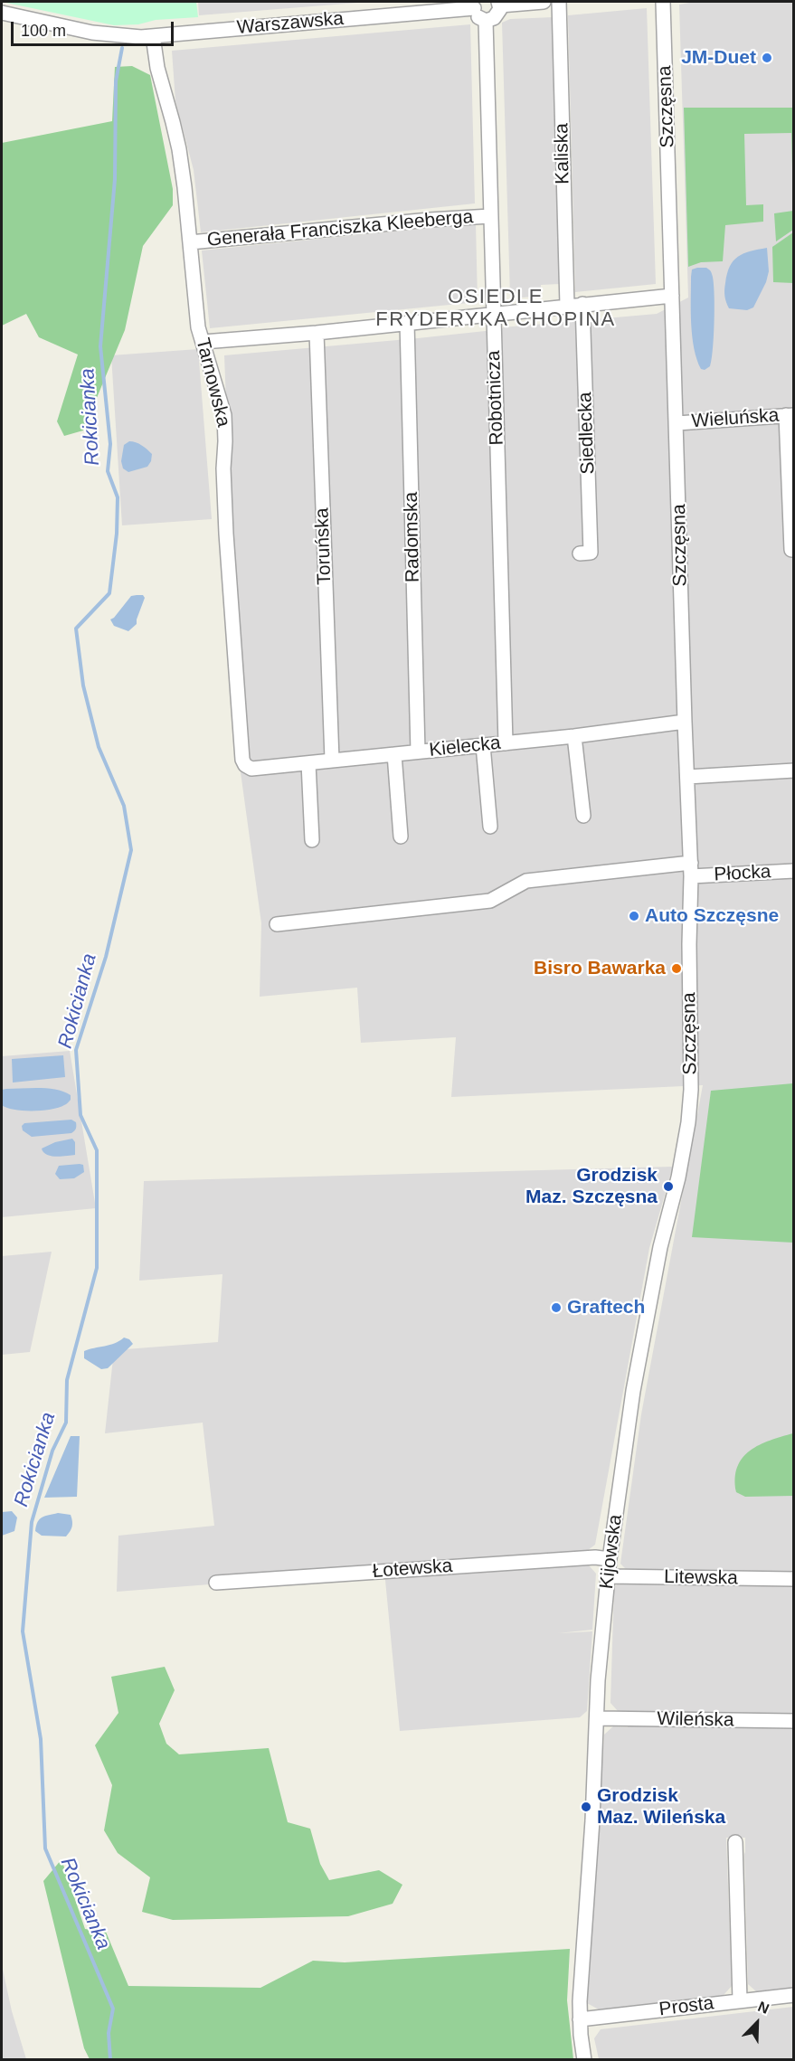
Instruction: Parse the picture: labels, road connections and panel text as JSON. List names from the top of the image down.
{
  "streets": {
    "street": [
      "Warszawska",
      "Szczęsna",
      "Kaliska",
      "Generała Franciszka Kleeberga",
      "Tarnowska",
      "Robotnicza",
      "Wieluńska",
      "Siedlecka",
      "Radomska",
      "Toruńska",
      "Kielecka",
      "Płocka",
      "Kijowska",
      "Łotewska",
      "Litewska",
      "Wileńska",
      "Prosta"
    ]
  },
  "crossings": [
    ["Warszawska", "Tarnowska"],
    ["Warszawska", "Robotnicza"],
    ["Szczęsna", "Wieluńska"],
    ["Szczęsna", "Kielecka"],
    ["Szczęsna", "Płocka"],
    ["Szczęsna", "Kijowska"],
    ["Generała Franciszka Kleeberga", "Tarnowska"],
    ["Generała Franciszka Kleeberga", "Robotnicza"],
    ["Tarnowska", "Kielecka"],
    ["Robotnicza", "Kielecka"],
    ["Radomska", "Kielecka"],
    ["Toruńska", "Kielecka"],
    ["Kijowska", "Łotewska"],
    ["Kijowska", "Litewska"],
    ["Kijowska", "Wileńska"],
    ["Kijowska", "Prosta"]
  ],
  "districts": ["OSIEDLE FRYDERYKA CHOPINA"],
  "water": ["Rokicianka"],
  "places": [
    "JM-Duet",
    "Auto Szczęsne",
    "Bisro Bawarka",
    "Grodzisk Maz. Szczęsna",
    "Graftech",
    "Grodzisk Maz. Wileńska"
  ],
  "scale_bar": "100 m",
  "north": "top right"
}
